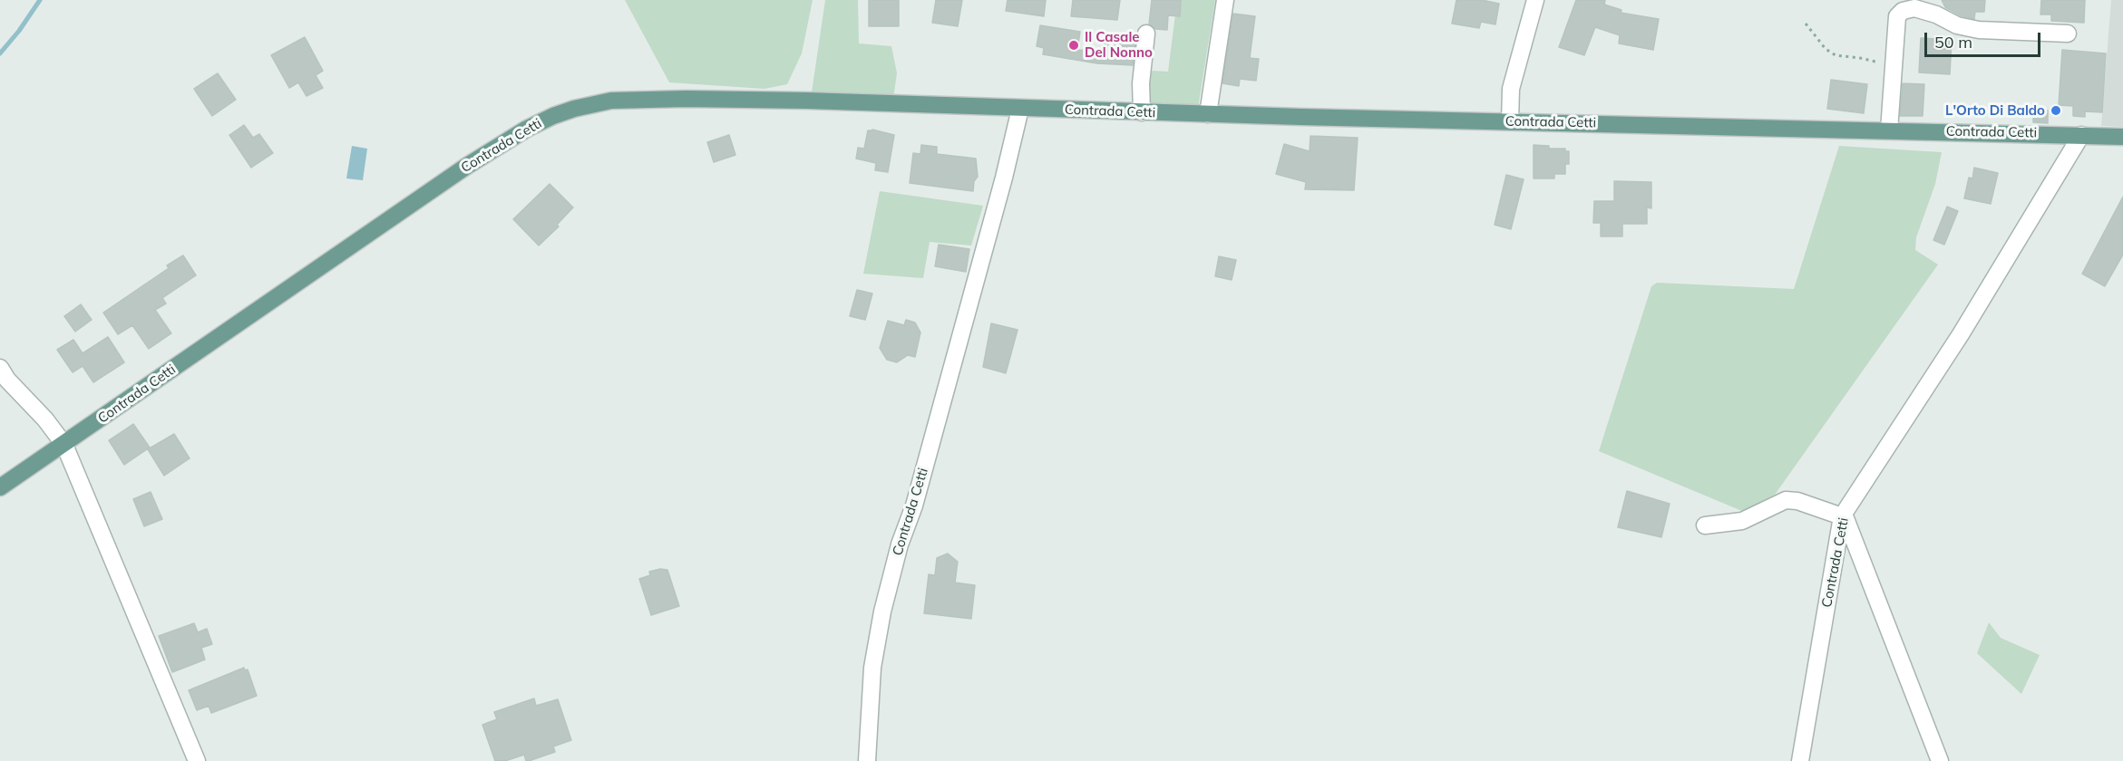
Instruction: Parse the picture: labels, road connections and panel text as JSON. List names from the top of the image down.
{
  "streets": {
    "main road": ["Contrada Cetti"]
  },
  "places": ["Il Casale Del Nonno", "L'Orto Di Baldo"],
  "scale_bar": "50 m"
}
